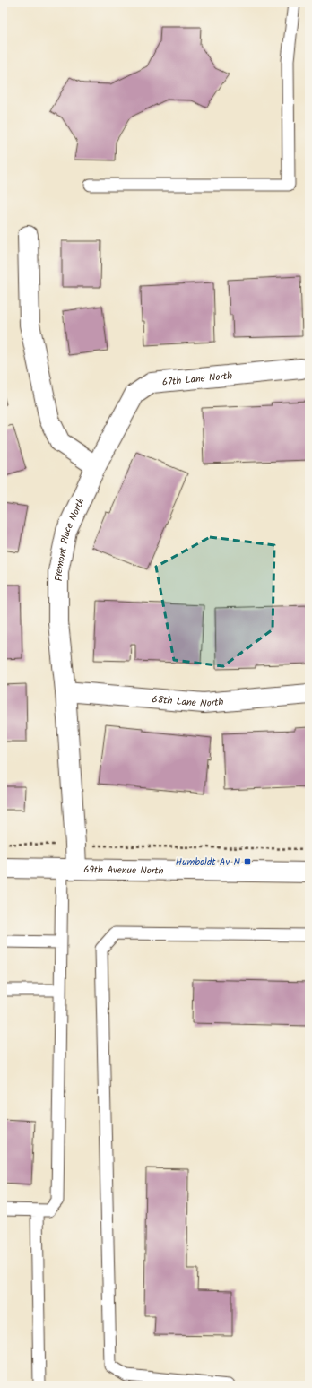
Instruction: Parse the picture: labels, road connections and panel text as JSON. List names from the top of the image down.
{
  "streets": {
    "street": [
      "67th Lane North",
      "Fremont Place North",
      "68th Lane North",
      "69th Avenue North"
    ]
  },
  "crossings": [
    ["67th Lane North", "Fremont Place North"],
    ["Fremont Place North", "68th Lane North"],
    ["Fremont Place North", "69th Avenue North"]
  ],
  "places": {
    "transit": ["Humboldt Av N"]
  }
}
